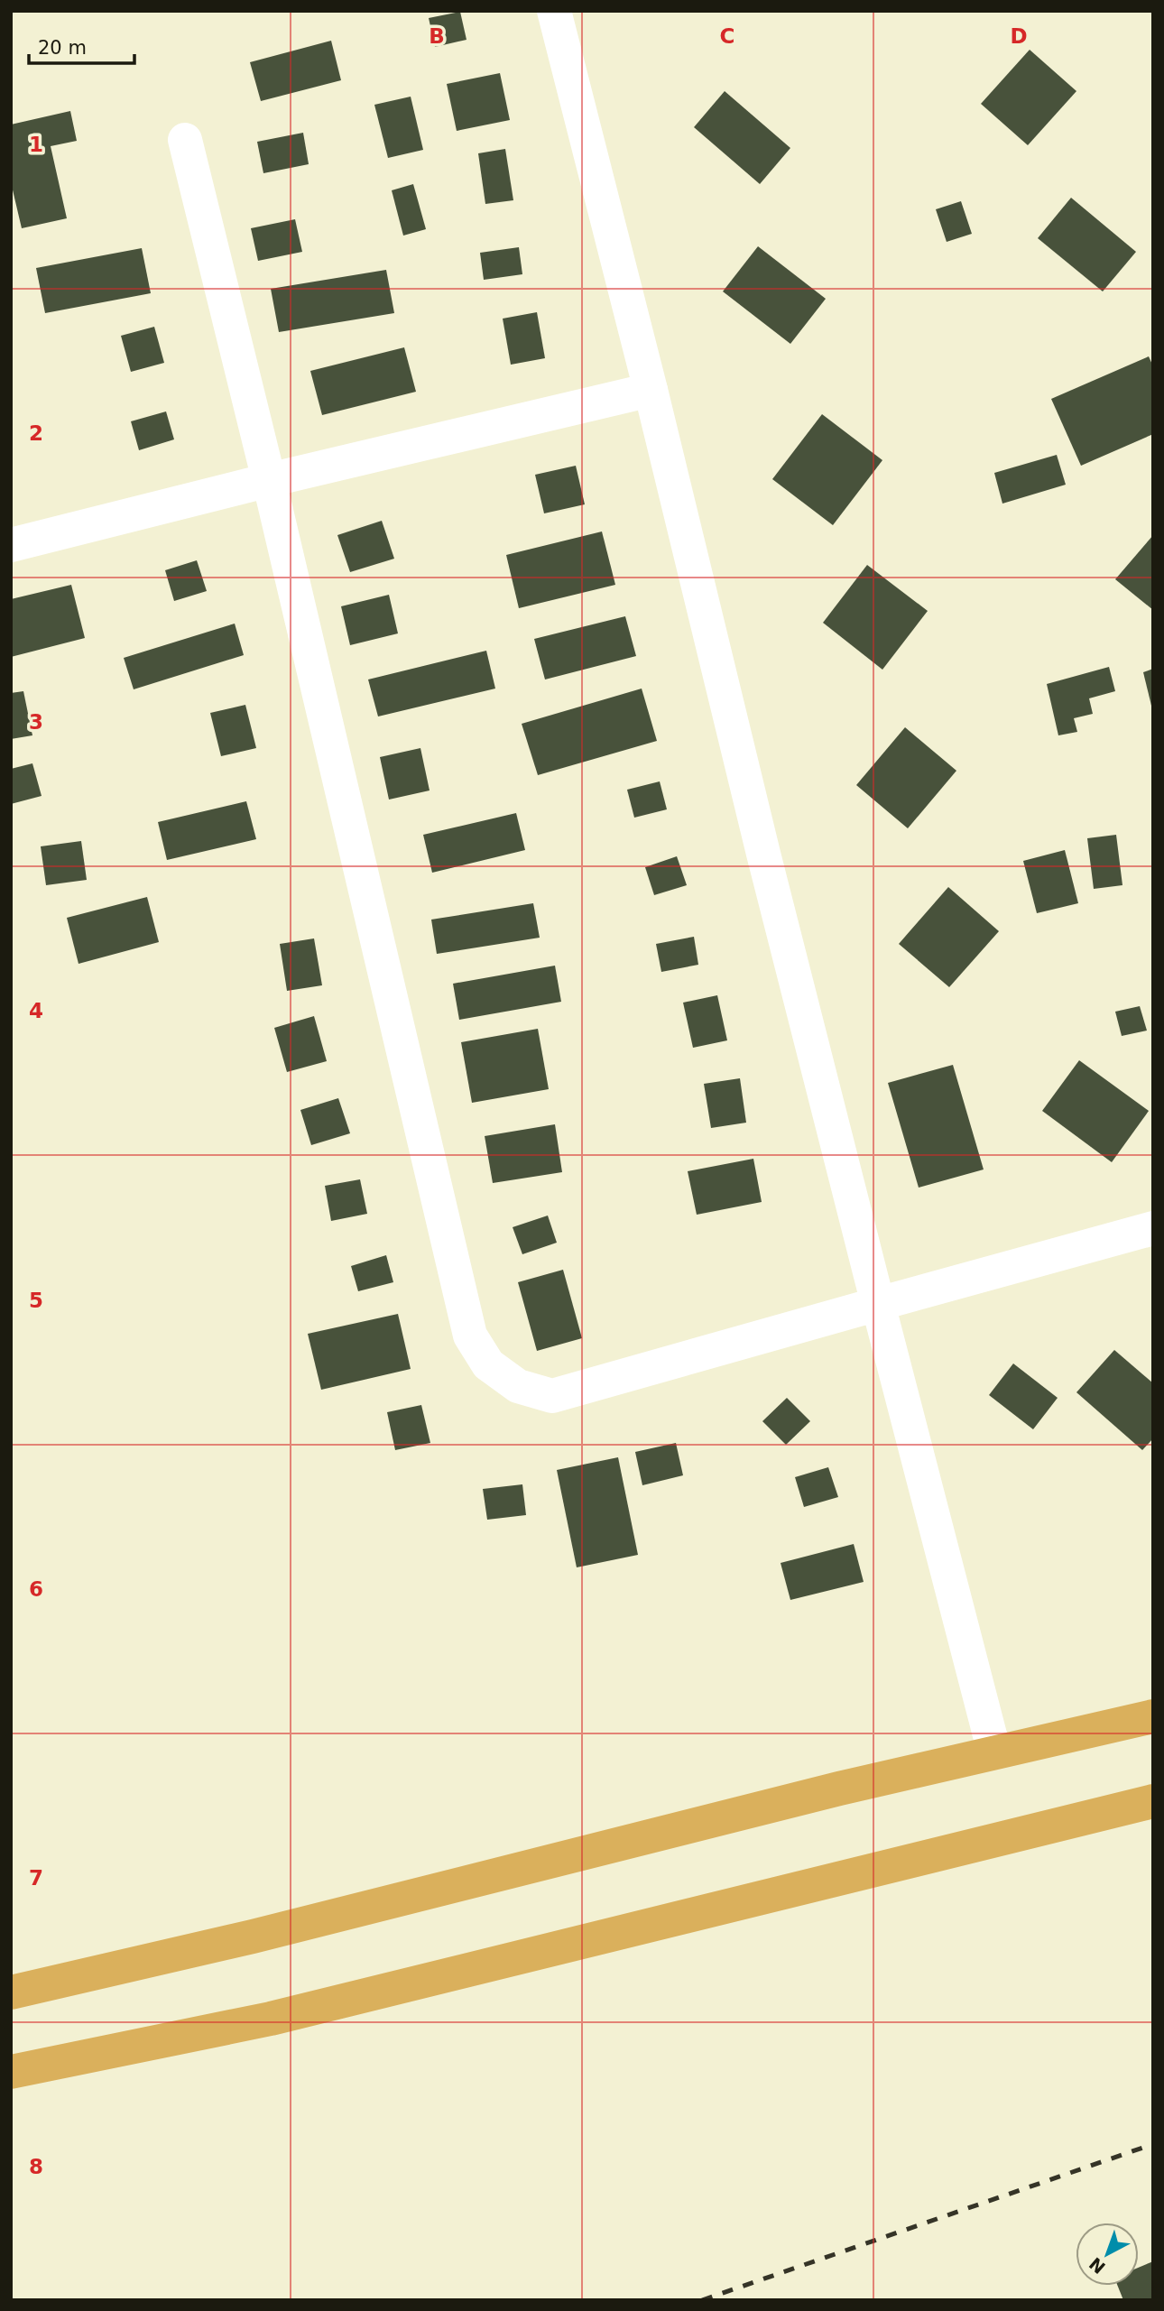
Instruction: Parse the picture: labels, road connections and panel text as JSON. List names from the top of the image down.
{
  "scale_bar": "20 m",
  "north": "bottom left",
  "grid": {
    "columns": ["B", "C", "D"],
    "rows": [
      "1",
      "2",
      "3",
      "4",
      "5",
      "6",
      "7",
      "8"
    ]
  }
}
